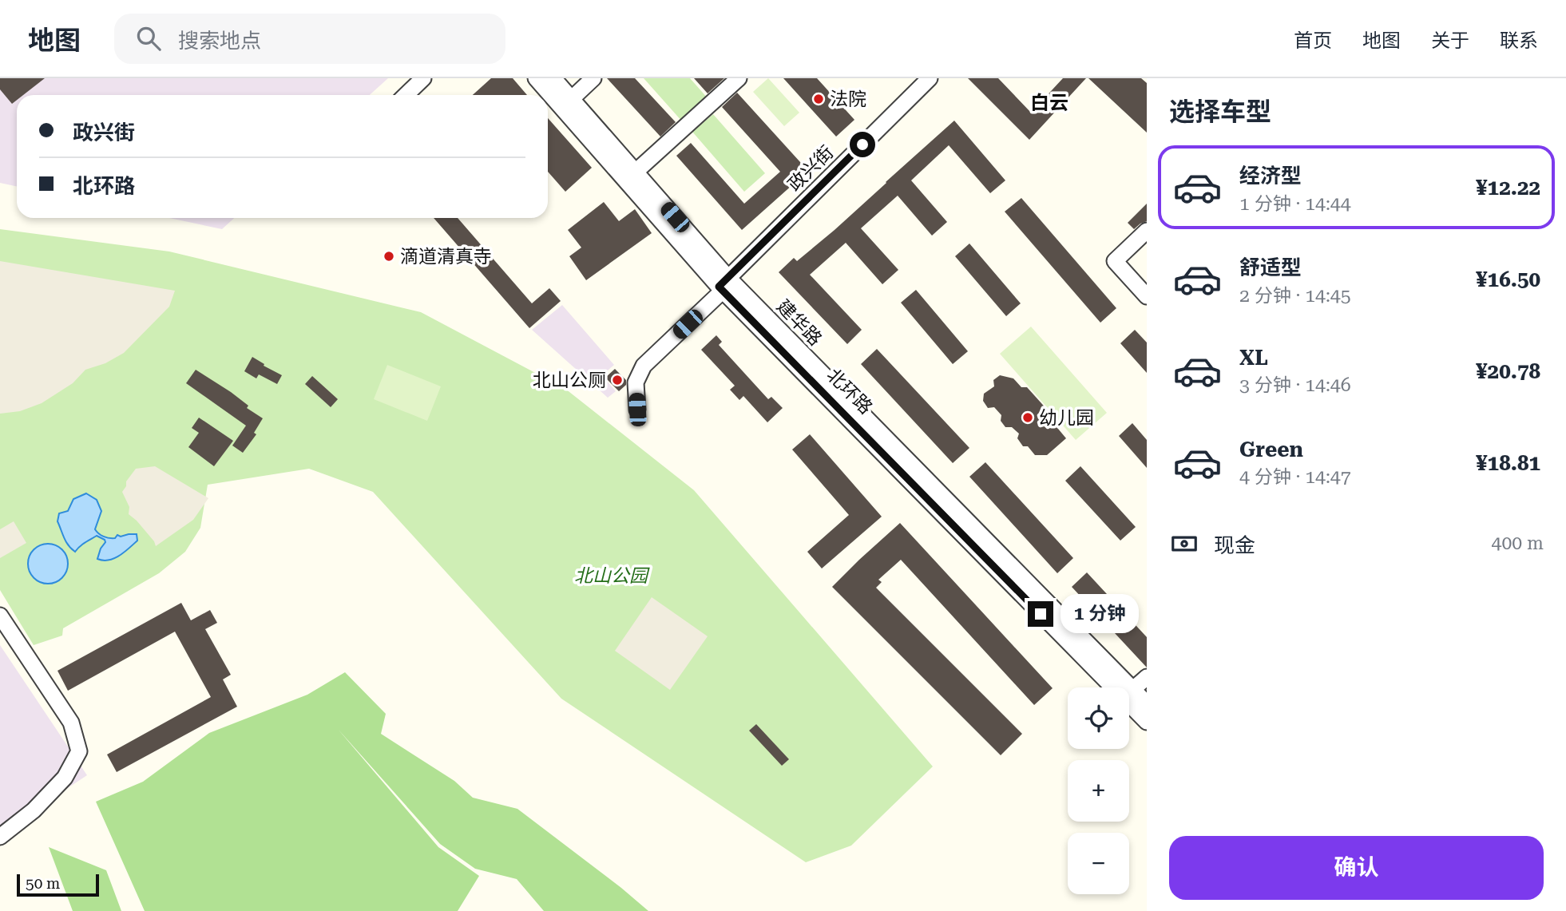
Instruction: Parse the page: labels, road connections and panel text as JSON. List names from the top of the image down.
{
  "streets": {
    "street": ["政兴街", "建华路", "北环路"]
  },
  "crossings": [
    ["政兴街", "建华路"],
    ["政兴街", "北环路"],
    ["建华路", "北环路"]
  ],
  "districts": ["白云"],
  "parks": ["北山公园"],
  "places": [
    "法院",
    "滴道清真寺",
    "北山公厕",
    "幼儿园"
  ],
  "scale_bar": "50 m",
  "page": {
    "header": "地图",
    "search": "搜索地点",
    "nav": [
      "首页",
      "地图",
      "关于",
      "联系"
    ],
    "heading": "选择车型",
    "banner": ["政兴街", "北环路"],
    "list": [
      {
        "name": "经济型",
        "note": "1 分钟 · 14:44",
        "value": "¥12.22"
      },
      {
        "name": "舒适型",
        "note": "2 分钟 · 14:45",
        "value": "¥16.50"
      },
      {
        "name": "XL",
        "note": "3 分钟 · 14:46",
        "value": "¥20.78"
      },
      {
        "name": "Green",
        "note": "4 分钟 · 14:47",
        "value": "¥18.81"
      }
    ],
    "pay": ["现金", "400 m"],
    "bubble": "1 分钟",
    "map_buttons": ["+", "−"],
    "buttons": "确认",
    "scale": "50 m"
  }
}
